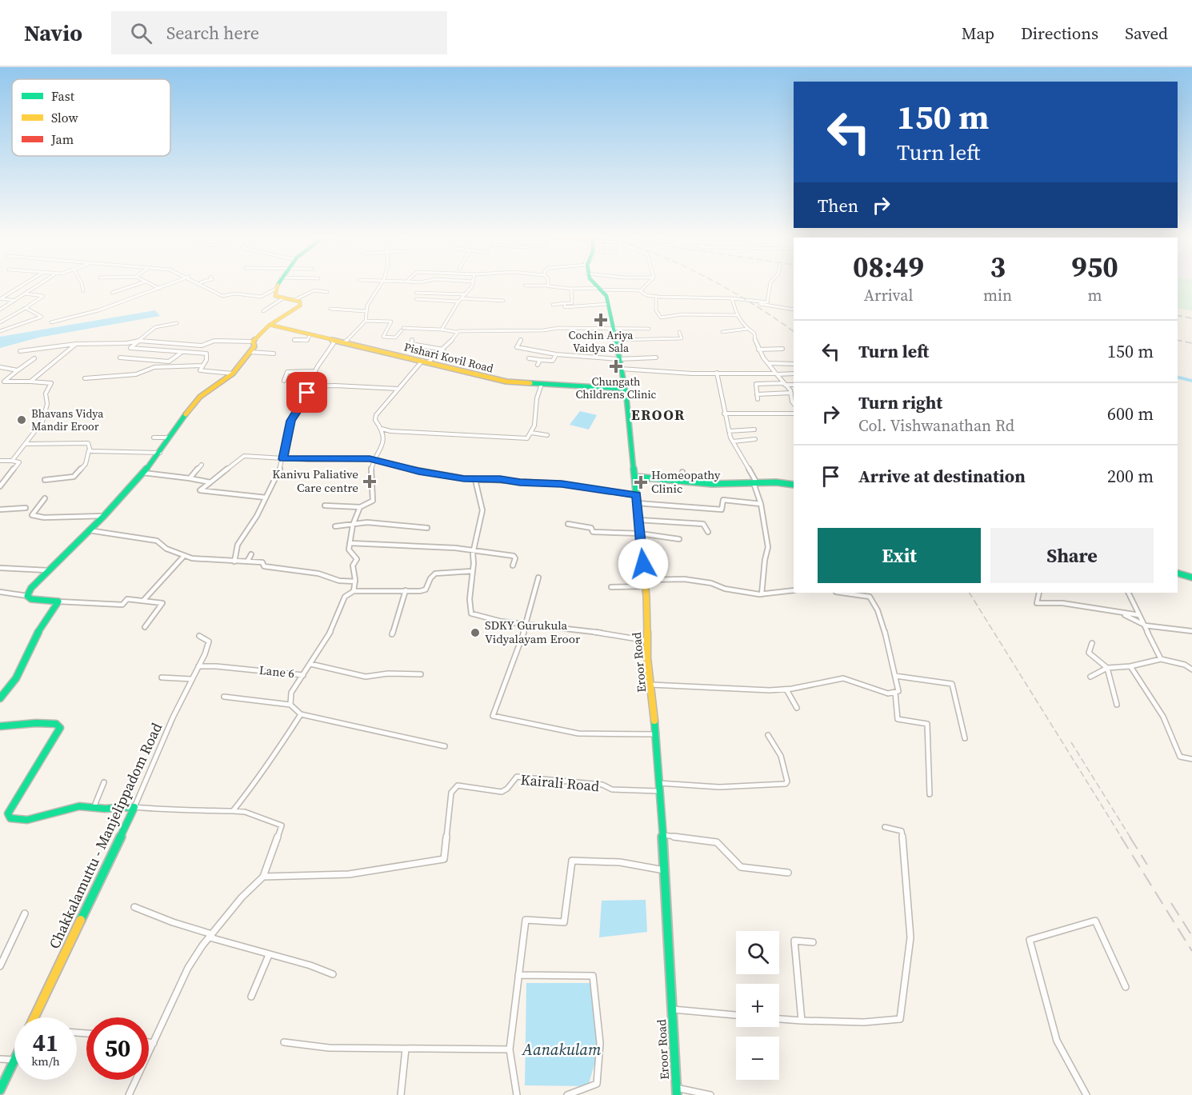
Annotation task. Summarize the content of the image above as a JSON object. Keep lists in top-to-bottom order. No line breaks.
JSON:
{"streets":{"street":["Pishari Kovil Road","Eroor Road","Lane 6","Kairali Road","Chakkalamuttu - Manjelippadom Road"]},"crossings":[["Pishari Kovil Road","Eroor Road"],["Eroor Road","Kairali Road"],["Lane 6","Chakkalamuttu - Manjelippadom Road"]],"districts":["EROOR"],"water":["Aanakulam"],"places":{"health":["Cochin Ariya Vaidya Sala","Chungath Childrens Clinic","Kanivu Paliative Care centre","Homeopathy Clinic"],"other":["Bhavans Vidya Mandir Eroor","SDKY Gurukula Vidyalayam Eroor"]},"legend":["Fast","Slow","Jam"],"page":{"header":"Navio","search":"Search here","nav":["Map","Directions","Saved"],"turn":["150 m","Turn left"],"then":"Then","eta":["08:49","Arrival","3","min","950","m"],"list":[{"name":"Turn left","value":"150 m"},{"name":"Turn right","note":"Col. Vishwanathan Rd","value":"600 m"},{"name":"Arrive at destination","value":"200 m"}],"buttons":["Exit","Share"],"map_buttons":["+","−"],"speed":"41 km/h","limit":"50"}}
